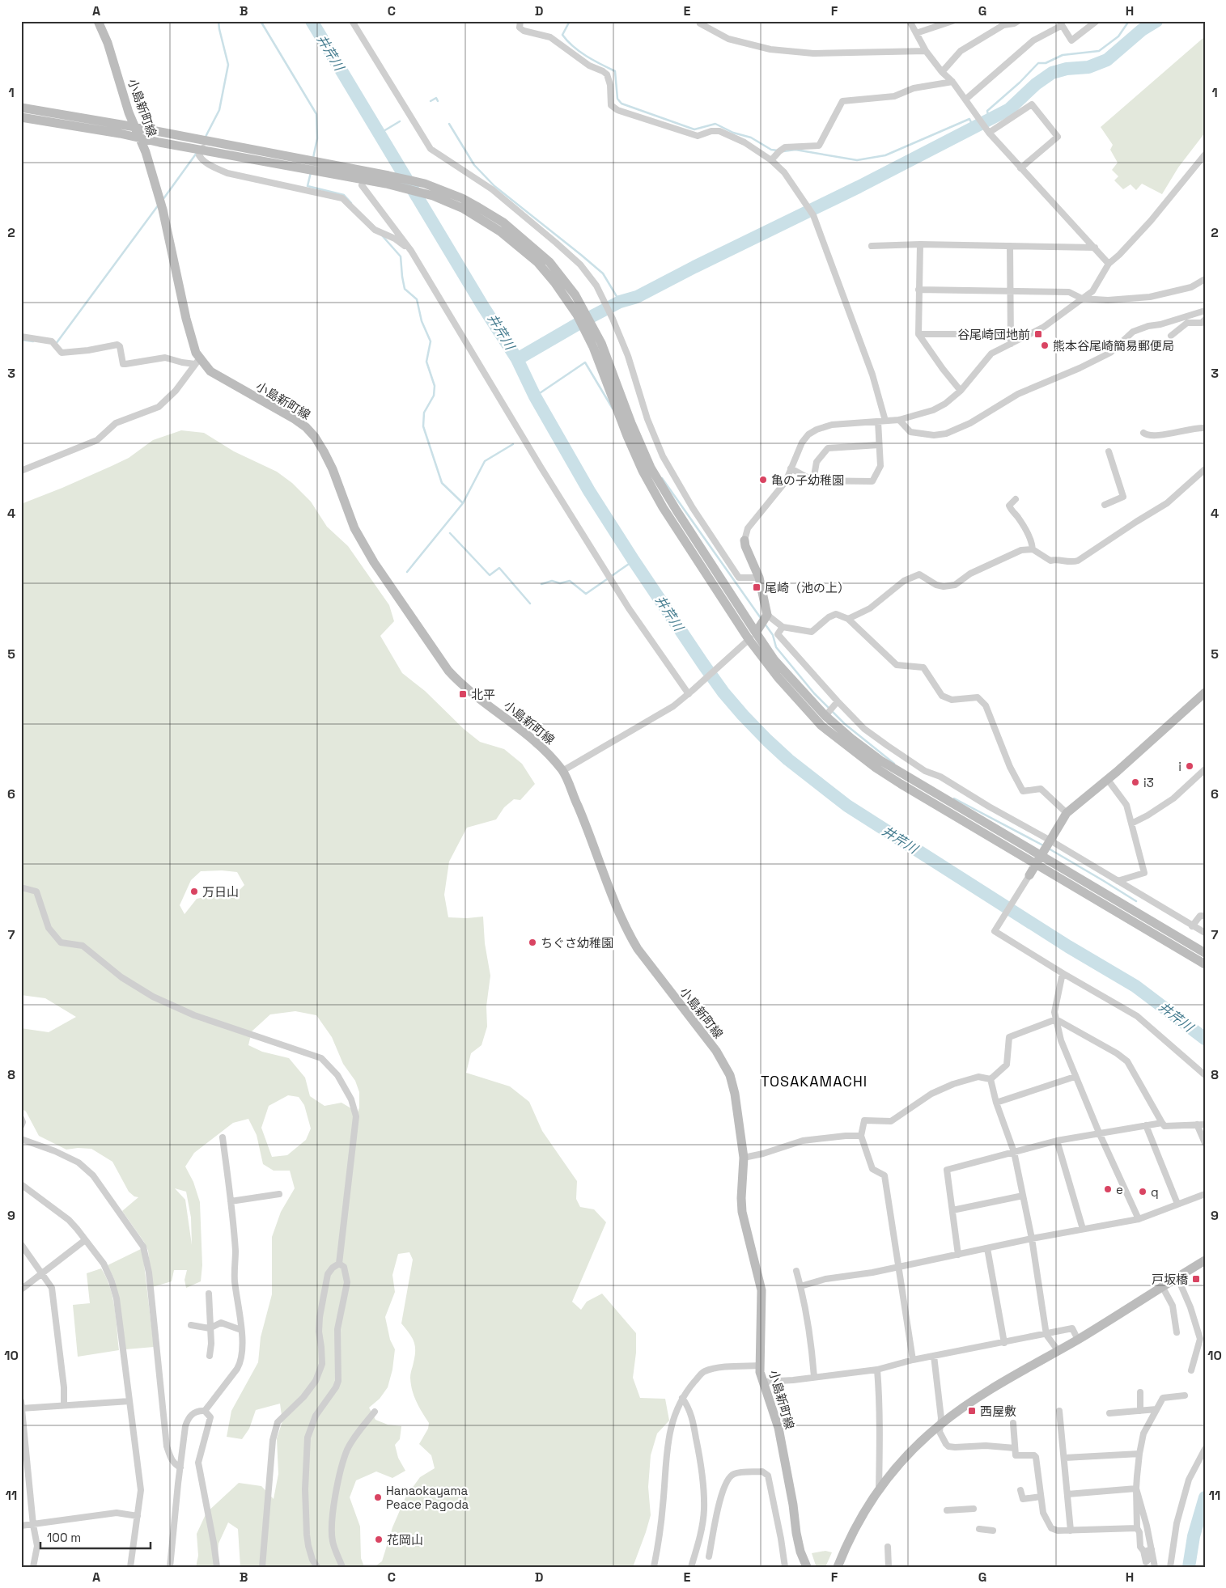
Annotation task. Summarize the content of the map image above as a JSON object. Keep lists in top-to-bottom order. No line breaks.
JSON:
{"streets":{"street":["小島新町線"]},"districts":["TOSAKAMACHI"],"water":["井芹川"],"places":{"transit":["谷尾崎団地前","尾崎（池の上）","北平","戸坂橋","西屋敷"],"other":["熊本谷尾崎簡易郵便局","亀の子幼稚園","i","i3","万日山","ちぐさ幼稚園","e","q","Hanaokayama Peace Pagoda","花岡山"]},"scale_bar":"100 m","grid":{"columns":["A","B","C","D","E","F","G","H"],"rows":["1","2","3","4","5","6","7","8","9","10","11"]}}
